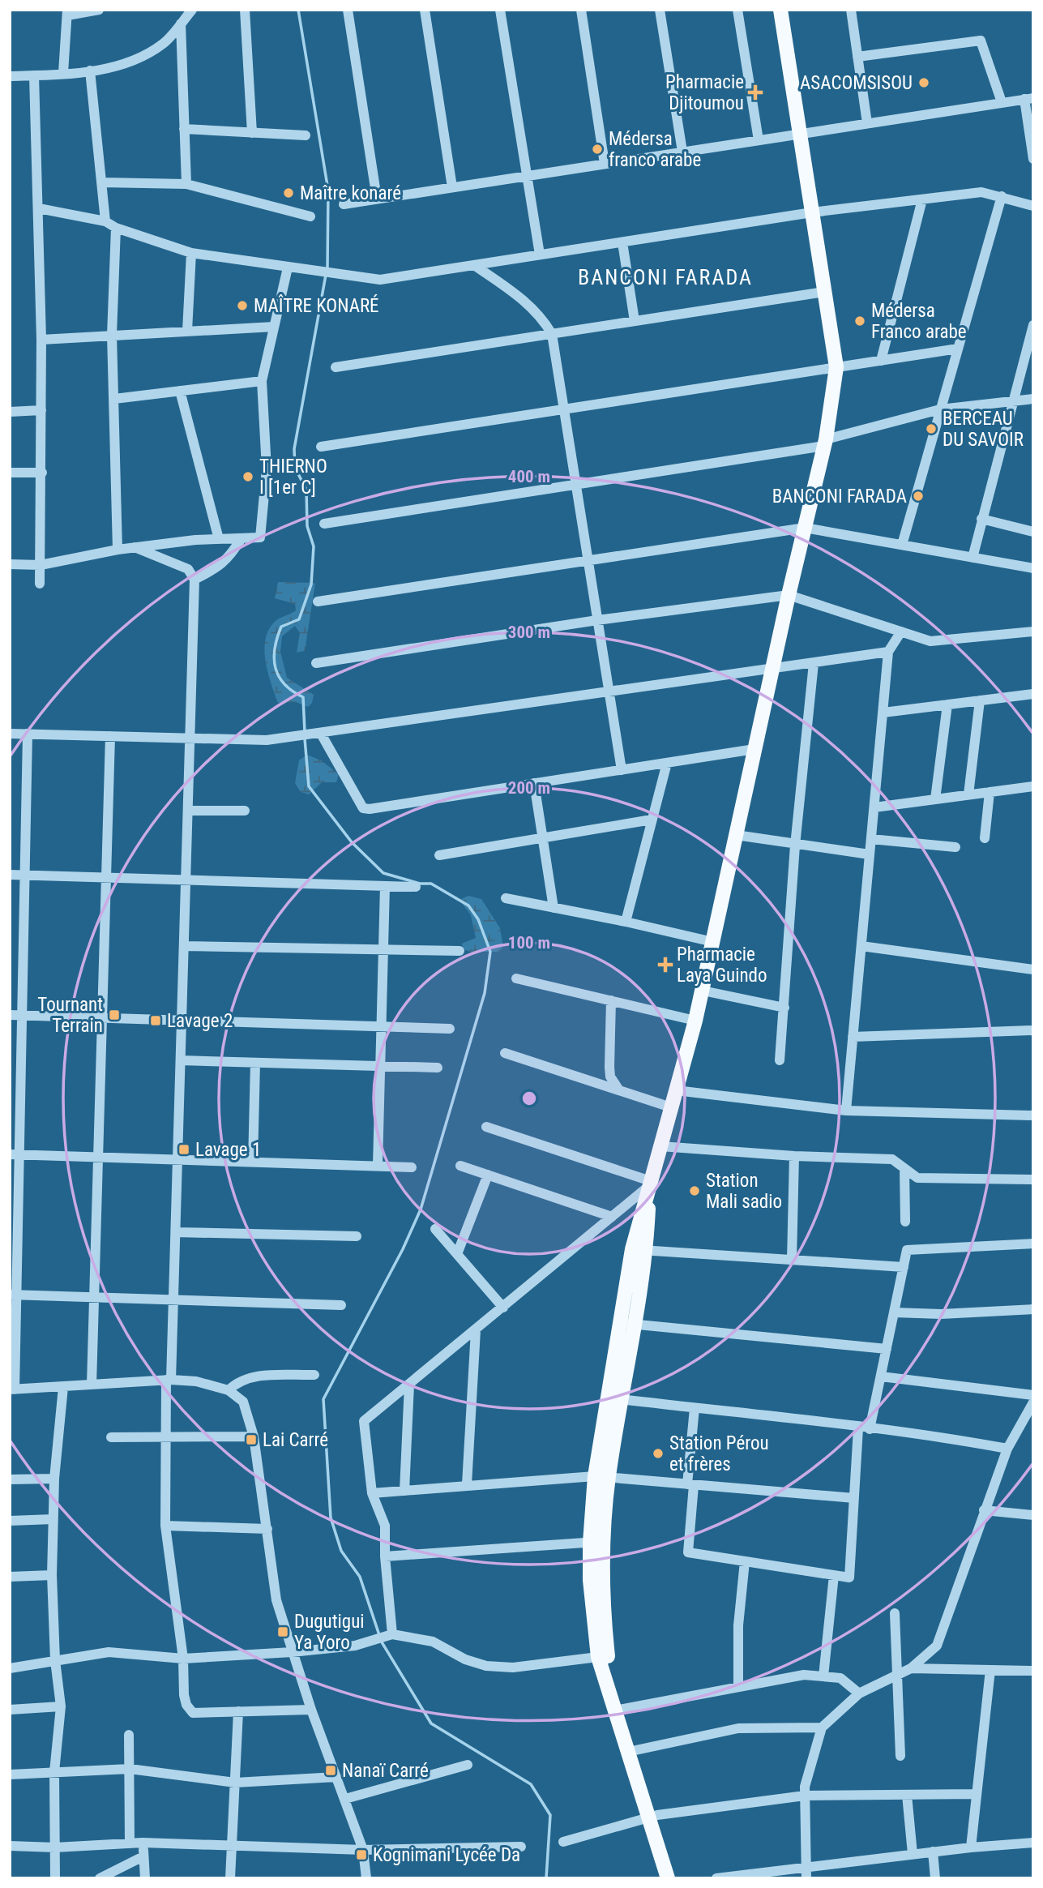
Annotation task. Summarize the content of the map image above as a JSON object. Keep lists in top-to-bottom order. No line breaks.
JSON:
{"districts":["BANCONI FARADA"],"places":{"other":["ASACOMSISOU","Médersa franco arabe","Maître konaré","MAÎTRE KONARÉ","Médersa Franco arabe","BERCEAU DU SAVOIR","THIERNO I [1er C]","BANCONI FARADA","Station Mali sadio","Station Pérou et frères"],"health":["Pharmacie Djitoumou","Pharmacie Laya Guindo"],"transit":["Tournant Terrain","Lavage 2","Lavage 1","Lai Carré","Dugutigui Ya Yoro","Nanaï Carré","Kognimani Lycée Da"]},"rings":["400 m","300 m","200 m","100 m"]}
